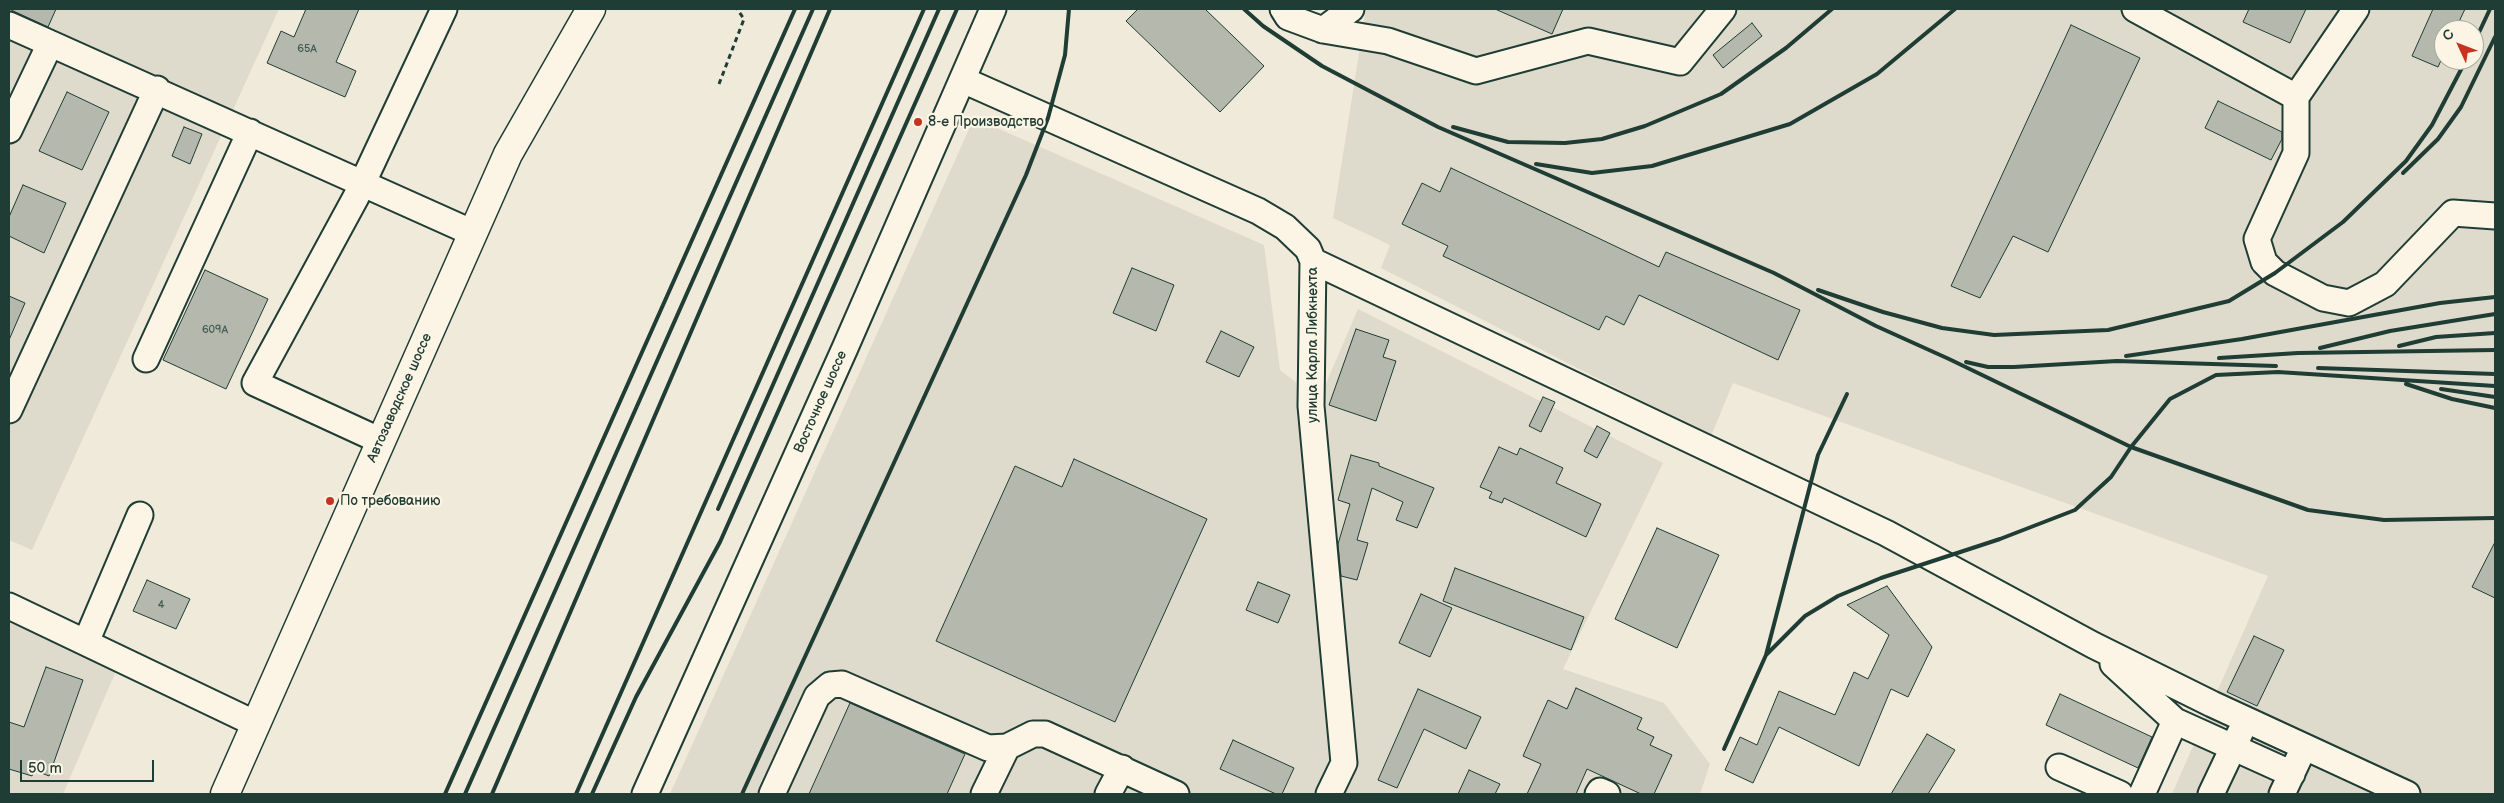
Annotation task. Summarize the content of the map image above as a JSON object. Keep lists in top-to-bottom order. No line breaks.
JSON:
{"streets":{"main road":["Автозаводское шоссе"],"street":["улица Карла Либкнехта","Восточное шоссе"]},"crossings":[["улица Карла Либкнехта","Восточное шоссе"]],"places":["8-е Производство","По требованию"],"house_numbers":["65А","609А","4"],"scale_bar":"50 m","north":"top left"}
